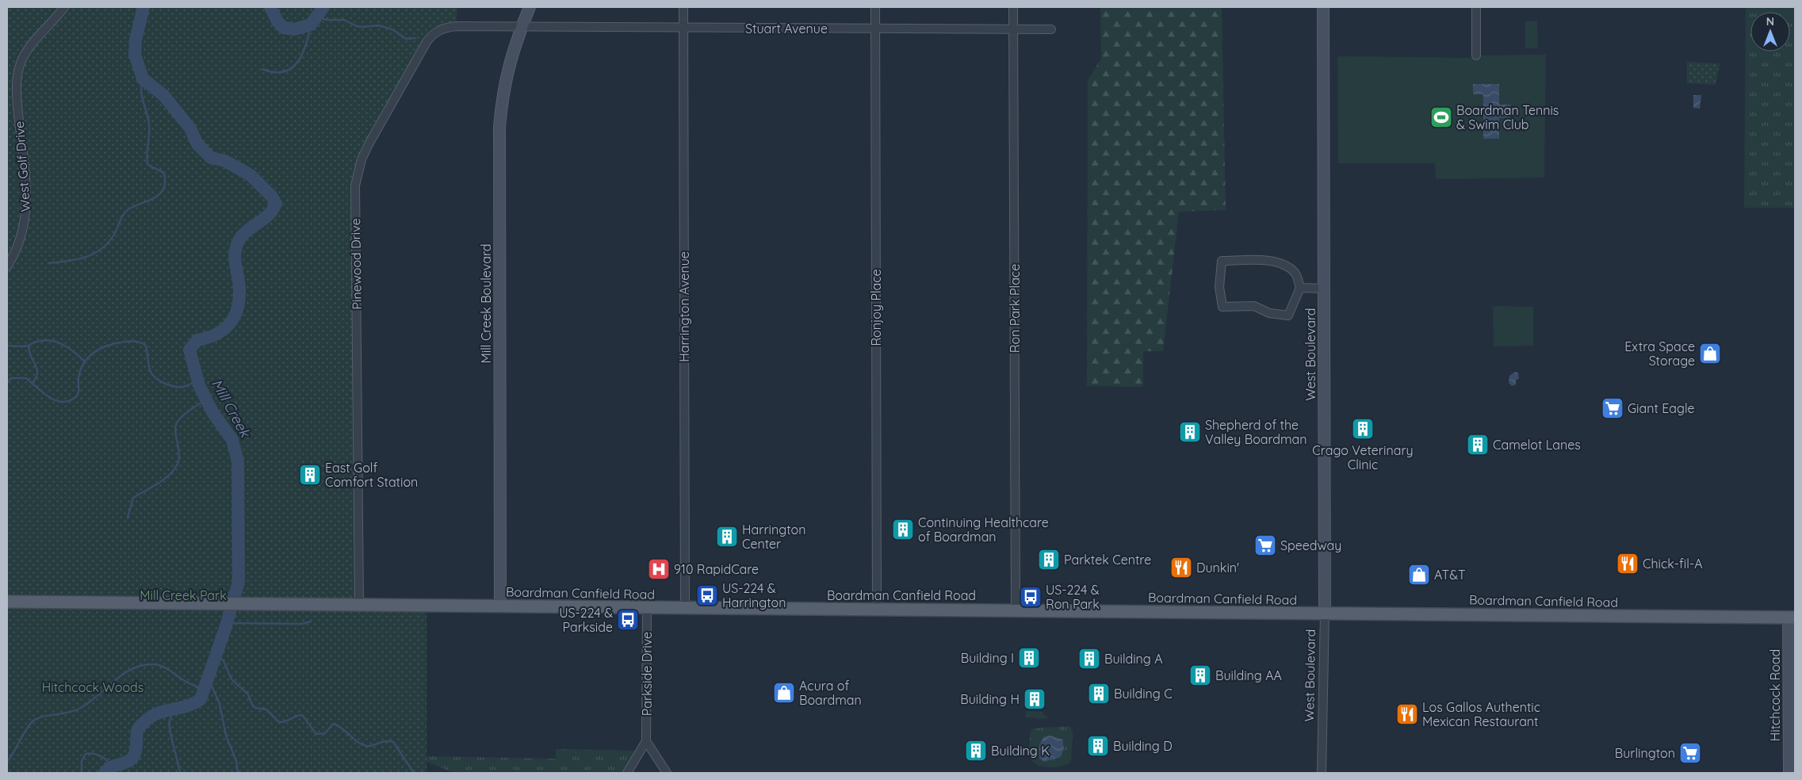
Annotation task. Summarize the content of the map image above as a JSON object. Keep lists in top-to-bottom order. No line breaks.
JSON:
{"streets":{"main road":["Boardman Canfield Road"],"street":["Stuart Avenue","West Golf Drive","Pinewood Drive","Mill Creek Boulevard","Harrington Avenue","Ronjoy Place","Ron Park Place","West Boulevard","Parkside Drive","Hitchcock Road"]},"crossings":[["Stuart Avenue","Pinewood Drive"],["Stuart Avenue","Mill Creek Boulevard"],["Stuart Avenue","Harrington Avenue"],["Stuart Avenue","Ronjoy Place"],["Stuart Avenue","Ron Park Place"],["Pinewood Drive","Mill Creek Boulevard"],["Pinewood Drive","Boardman Canfield Road"],["Mill Creek Boulevard","Boardman Canfield Road"],["Harrington Avenue","Boardman Canfield Road"],["Ronjoy Place","Boardman Canfield Road"],["Ron Park Place","Boardman Canfield Road"],["West Boulevard","Boardman Canfield Road"],["Boardman Canfield Road","Parkside Drive"],["Boardman Canfield Road","Hitchcock Road"]],"water":["Mill Creek"],"parks":["Mill Creek Park","Hitchcock Woods"],"places":{"sports":["Boardman Tennis & Swim Club"],"shop":["Extra Space Storage","AT&T","Acura of Boardman"],"supermarket":["Giant Eagle","Speedway","Burlington"],"building":["Crago Veterinary Clinic","Shepherd of the Valley Boardman","Camelot Lanes","East Golf Comfort Station","Continuing Healthcare of Boardman","Harrington Center","Parktek Centre","Building I","Building A","Building AA","Building C","Building H","Building D","Building K"],"restaurant":["Chick-fil-A","Dunkin'","Los Gallos Authentic Mexican Restaurant"],"hospital":["910 RapidCare"],"bus stop":["US-224 & Harrington","US-224 & Ron Park","US-224 & Parkside"]},"north":"top"}
